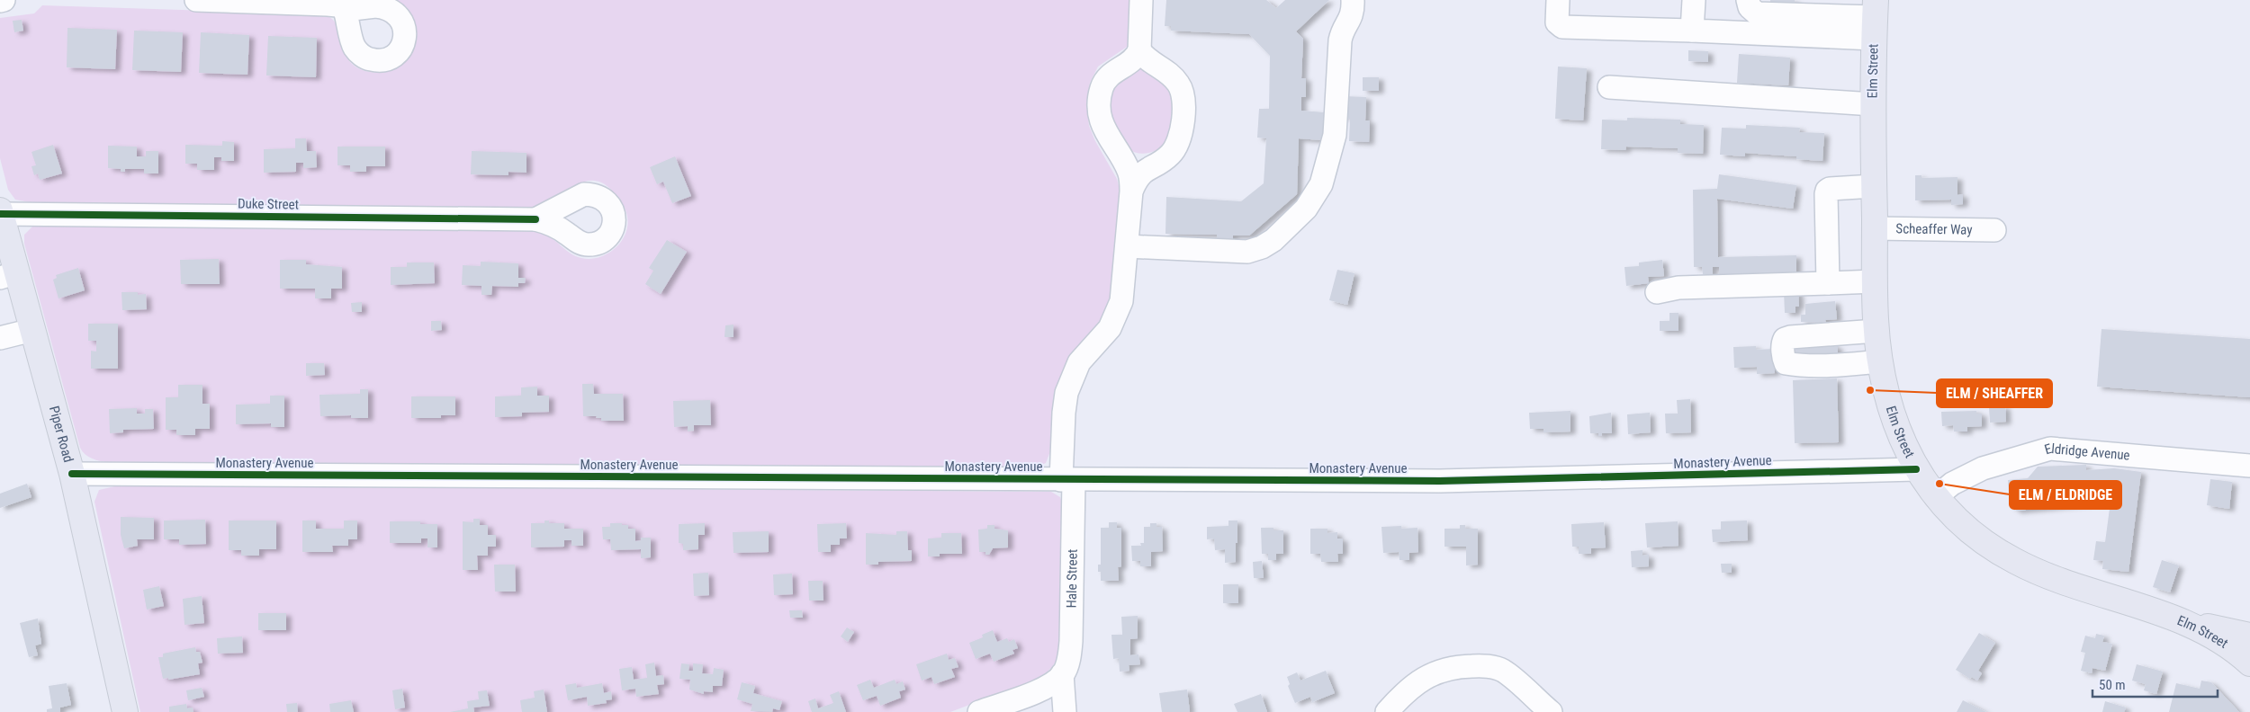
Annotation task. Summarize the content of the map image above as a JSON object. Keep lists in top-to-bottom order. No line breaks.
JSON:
{"streets":{"main road":["Elm Street","Piper Road"],"street":["Duke Street","Scheaffer Way","Eldridge Avenue","Monastery Avenue","Hale Street"]},"crossings":[["Elm Street","Scheaffer Way"],["Elm Street","Eldridge Avenue"],["Elm Street","Monastery Avenue"],["Duke Street","Piper Road"],["Piper Road","Monastery Avenue"],["Monastery Avenue","Hale Street"]],"places":["ELM / SHEAFFER","ELM / ELDRIDGE"],"scale_bar":"50 m"}
